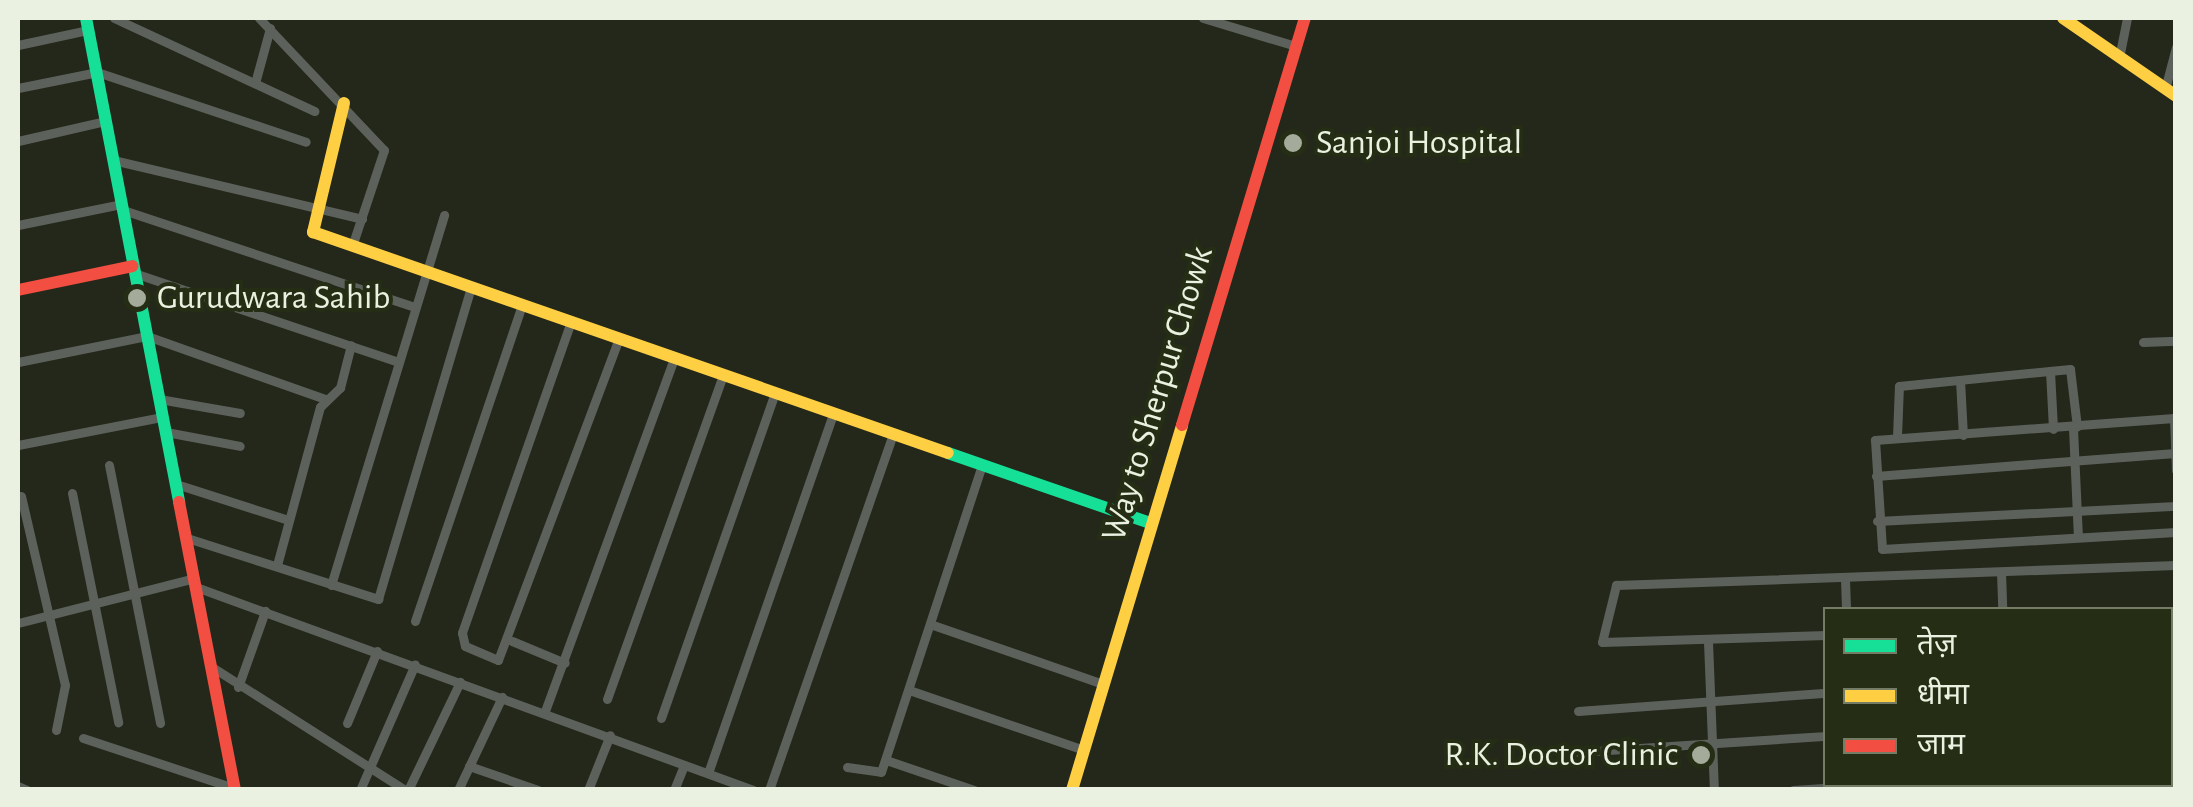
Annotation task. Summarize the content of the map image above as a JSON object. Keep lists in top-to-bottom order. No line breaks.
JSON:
{"streets":{"street":["Way to Sherpur Chowk"]},"places":["Sanjoi Hospital","Gurudwara Sahib","R.K. Doctor Clinic"],"legend":["तेज़","धीमा","जाम"]}
